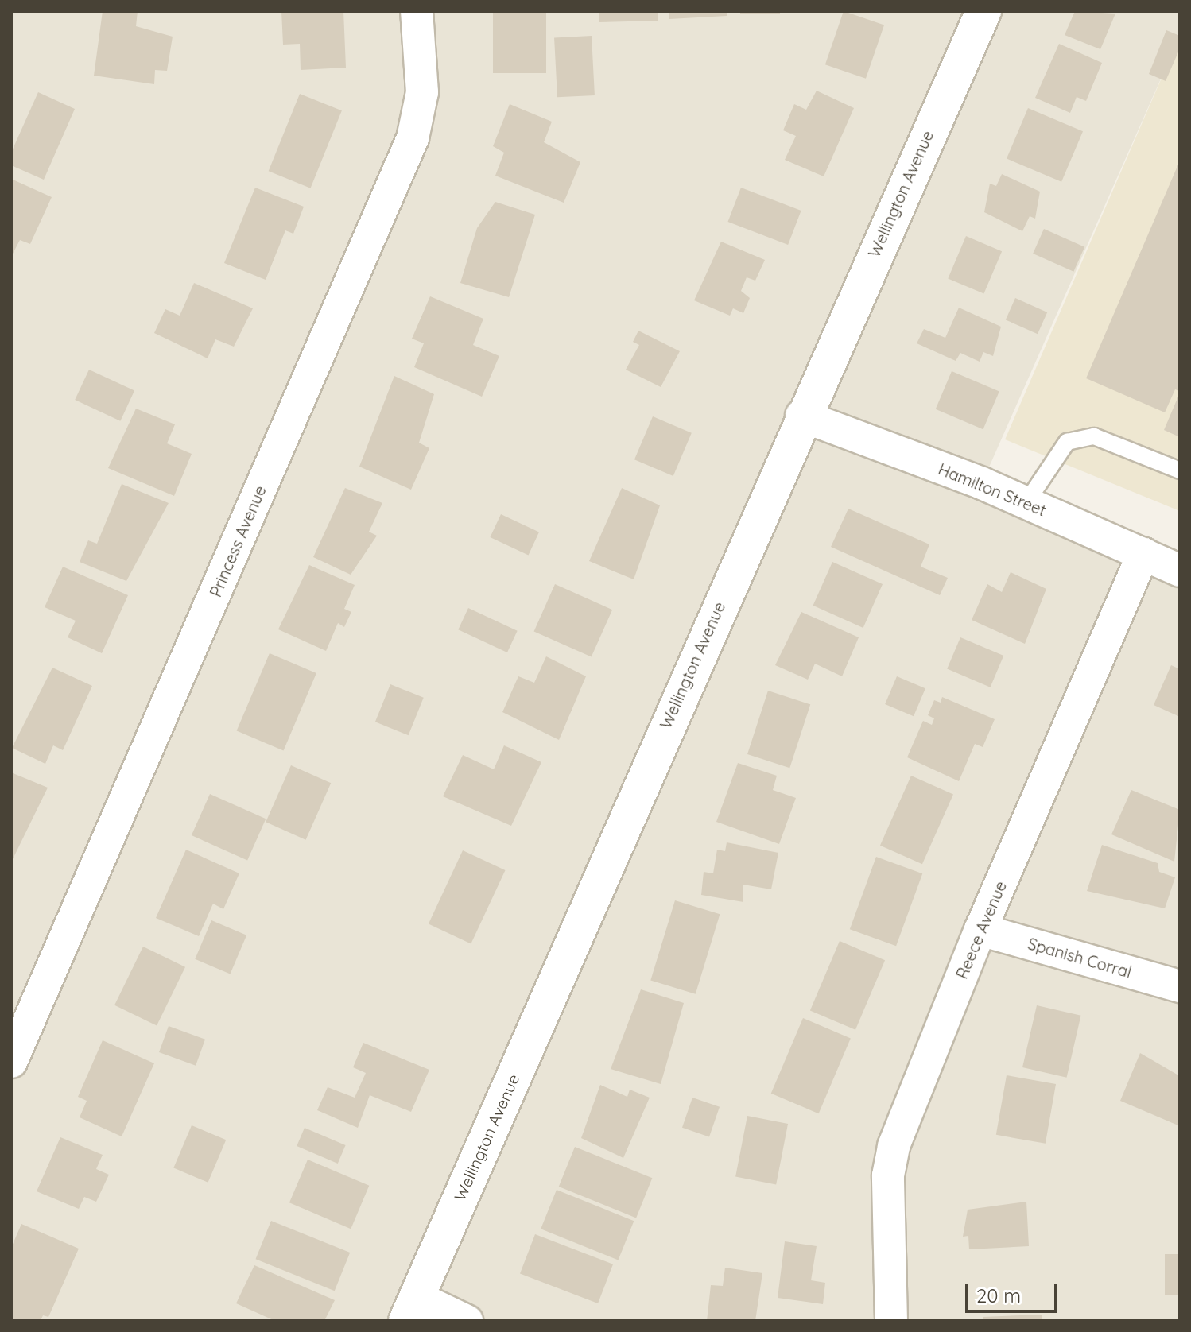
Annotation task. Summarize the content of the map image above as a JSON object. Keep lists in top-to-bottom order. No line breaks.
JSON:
{"streets":{"street":["Wellington Avenue","Hamilton Street","Princess Avenue","Reece Avenue","Spanish Corral"]},"crossings":[["Wellington Avenue","Hamilton Street"],["Hamilton Street","Reece Avenue"],["Reece Avenue","Spanish Corral"]],"scale_bar":"20 m"}
